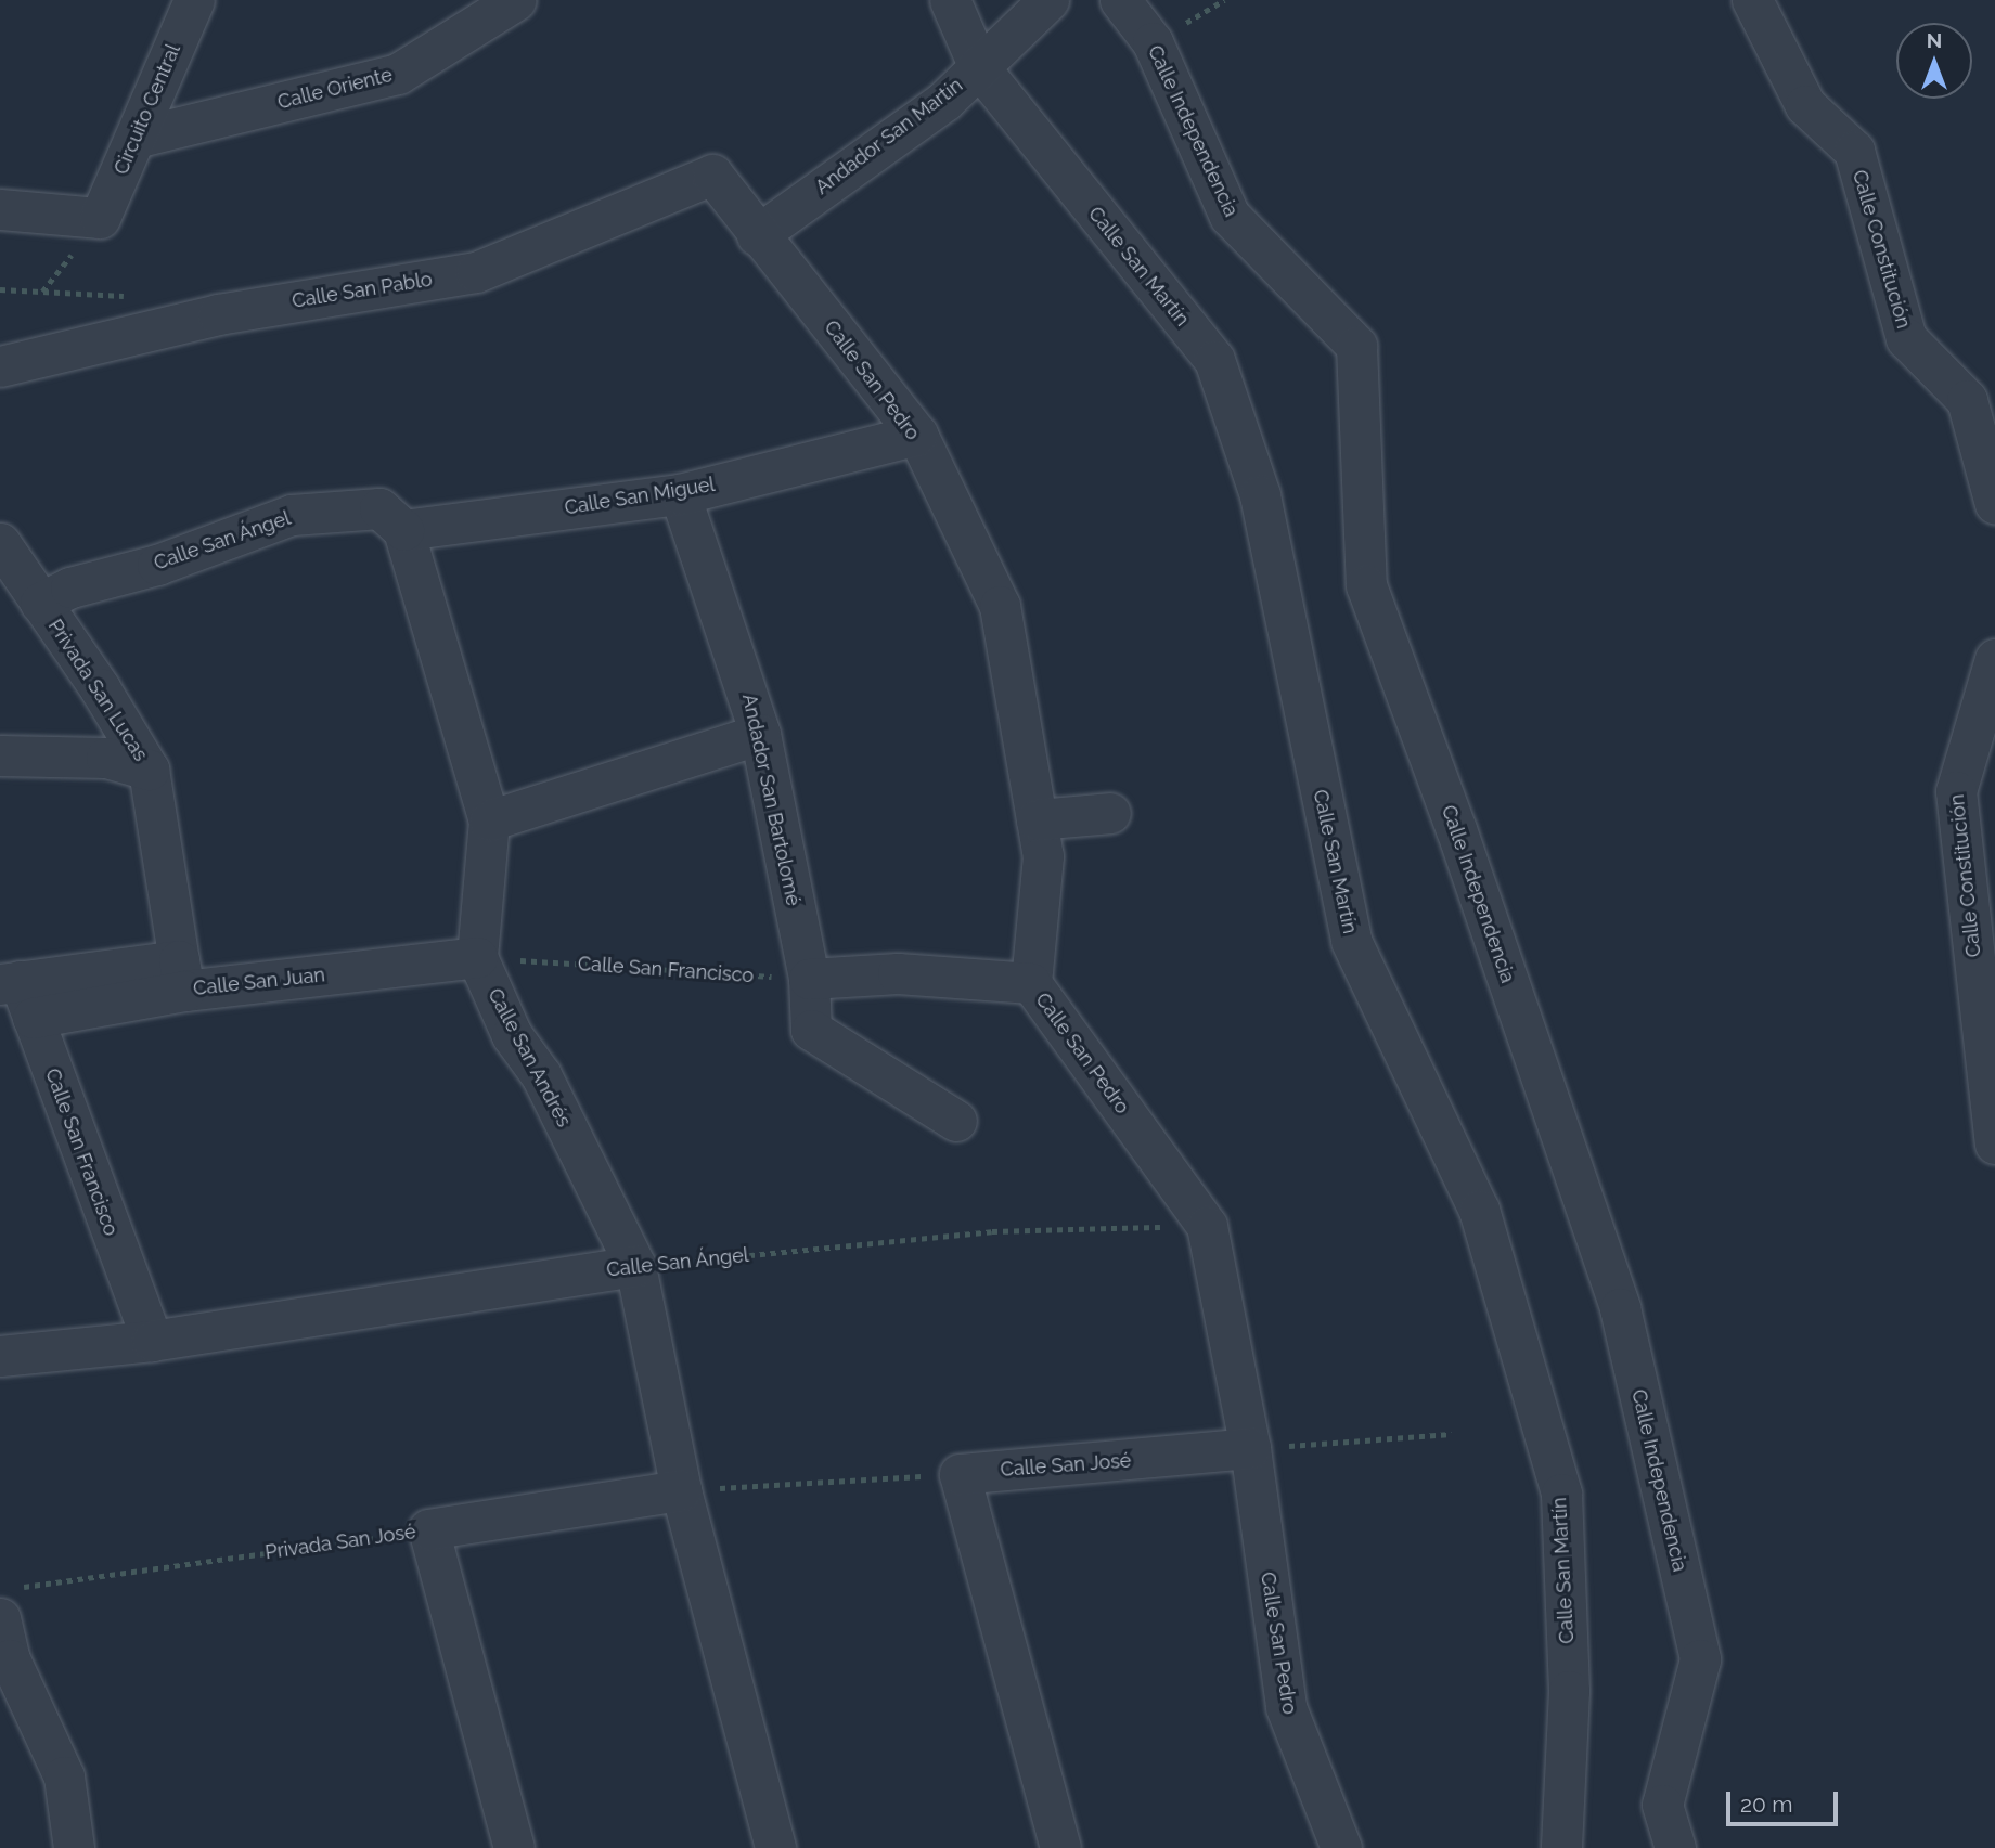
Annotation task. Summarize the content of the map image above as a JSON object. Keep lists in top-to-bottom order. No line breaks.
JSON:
{"streets":{"street":["Calle Oriente","Circuito Central","Calle Independencia","Andador San Martín","Calle Constitución","Calle San Martín","Calle San Pablo","Calle San Pedro","Calle San Miguel","Calle San Ángel","Privada San Lucas","Andador San Bartolomé","Calle San Francisco","Calle San Juan","Calle San Andrés","Calle San José","Privada San José"]},"crossings":[["Calle Oriente","Circuito Central"],["Andador San Martín","Calle San Martín"],["Andador San Martín","Calle San Pedro"],["Calle San Pablo","Calle San Pedro"],["Calle San Pedro","Calle San Miguel"],["Calle San Pedro","Calle San Ángel"],["Calle San Pedro","Calle San José"],["Calle San Miguel","Calle San Ángel"],["Calle San Miguel","Andador San Bartolomé"],["Calle San Miguel","Calle San Andrés"],["Calle San Ángel","Privada San Lucas"],["Calle San Ángel","Calle San Francisco"],["Calle San Ángel","Calle San Andrés"],["Privada San Lucas","Calle San Juan"],["Andador San Bartolomé","Calle San Francisco"],["Calle San Francisco","Calle San Juan"],["Calle San Francisco","Calle San Andrés"],["Calle San Juan","Calle San Andrés"],["Calle San Andrés","Privada San José"]],"scale_bar":"20 m","north":"top"}
